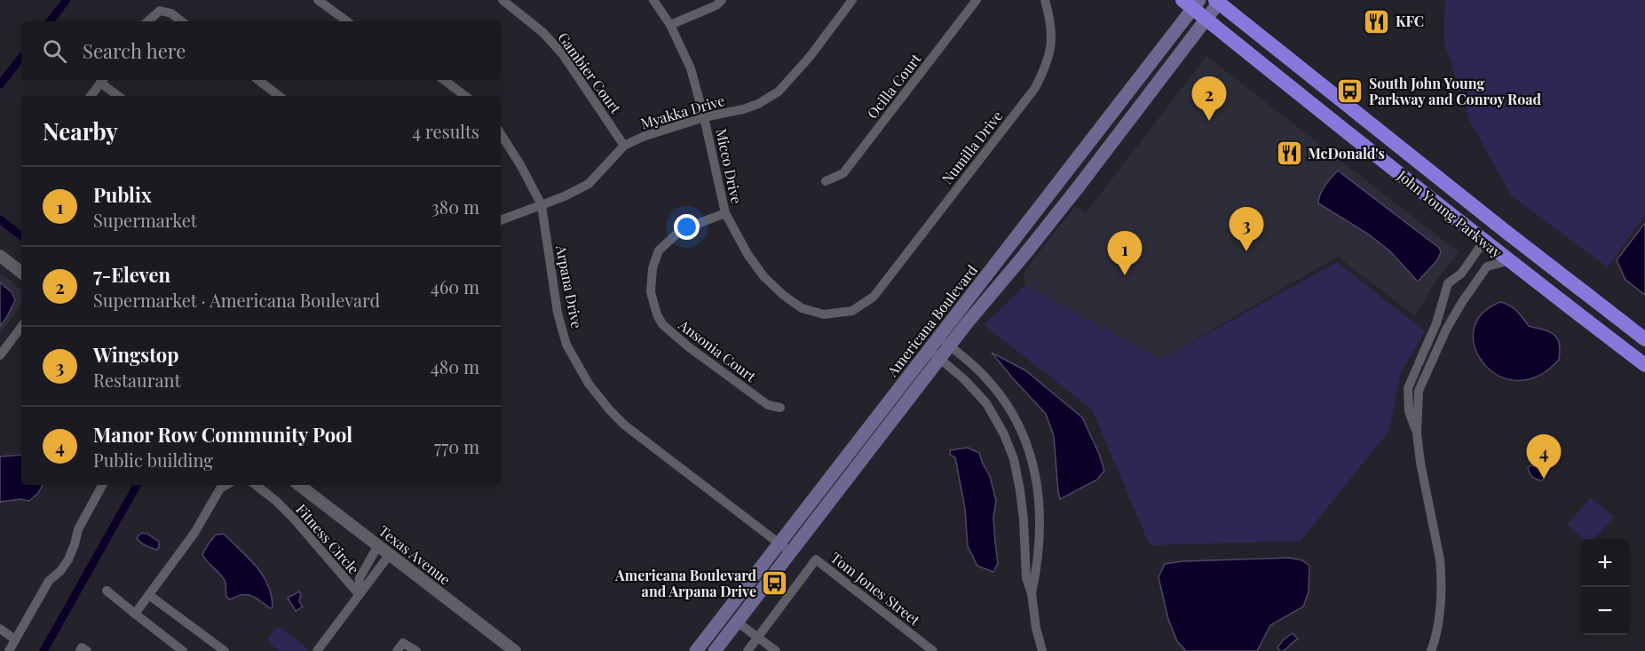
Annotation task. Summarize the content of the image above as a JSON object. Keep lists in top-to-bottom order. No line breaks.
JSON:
{"streets":{"highway":["John Young Parkway"],"main road":["Americana Boulevard"],"street":["Gambier Court","Ocilla Court","Myakka Drive","Numilla Drive","Micco Drive","Arpana Drive","Ansonia Court","Fitness Circle","Texas Avenue","Tom Jones Street"]},"crossings":[["Gambier Court","Myakka Drive"],["Myakka Drive","Micco Drive"],["Myakka Drive","Arpana Drive"],["Numilla Drive","Micco Drive"],["Micco Drive","Ansonia Court"],["John Young Parkway","Americana Boulevard"],["Arpana Drive","Americana Boulevard"]],"places":{"restaurant":["KFC","McDonald's"],"bus stop":["South John Young Parkway and Conroy Road","Americana Boulevard and Arpana Drive"]},"page":{"search":"Search here","pins":["2","3","1","4"],"heading":["Nearby","4 results"],"list":[{"mark":"1","name":"Publix","note":"Supermarket","value":"380 m"},{"mark":"2","name":"7-Eleven","note":"Supermarket · Americana Boulevard","value":"460 m"},{"mark":"3","name":"Wingstop","note":"Restaurant","value":"480 m"},{"mark":"4","name":"Manor Row Community Pool","note":"Public building","value":"770 m"}],"map_buttons":["+","−"]}}
